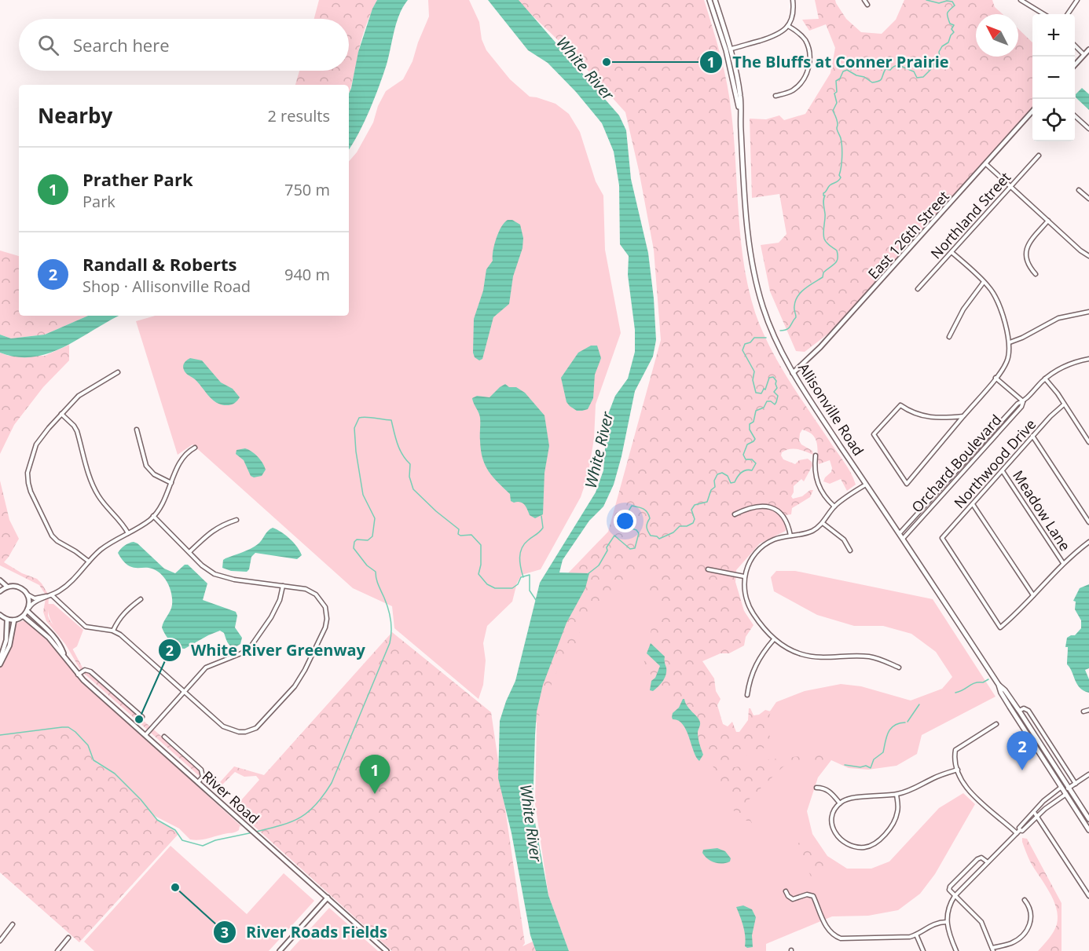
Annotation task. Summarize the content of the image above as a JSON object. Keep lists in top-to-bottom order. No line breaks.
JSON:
{"streets":{"main road":["Allisonville Road"],"street":["Northland Street","East 126th Street","Orchard Boulevard","Northwood Drive","Meadow Lane","River Road"]},"crossings":[["East 126th Street","Allisonville Road"],["Allisonville Road","Orchard Boulevard"],["Northwood Drive","Meadow Lane"]],"water":["White River"],"places":["The Bluffs at Conner Prairie","White River Greenway","River Roads Fields"],"north":"top left","page":{"map_buttons":["+","−"],"search":"Search here","heading":["Nearby","2 results"],"list":[{"mark":"1","name":"Prather Park","note":"Park","value":"750 m"},{"mark":"2","name":"Randall & Roberts","note":"Shop · Allisonville Road","value":"940 m"}],"pins":["2","1"]}}
